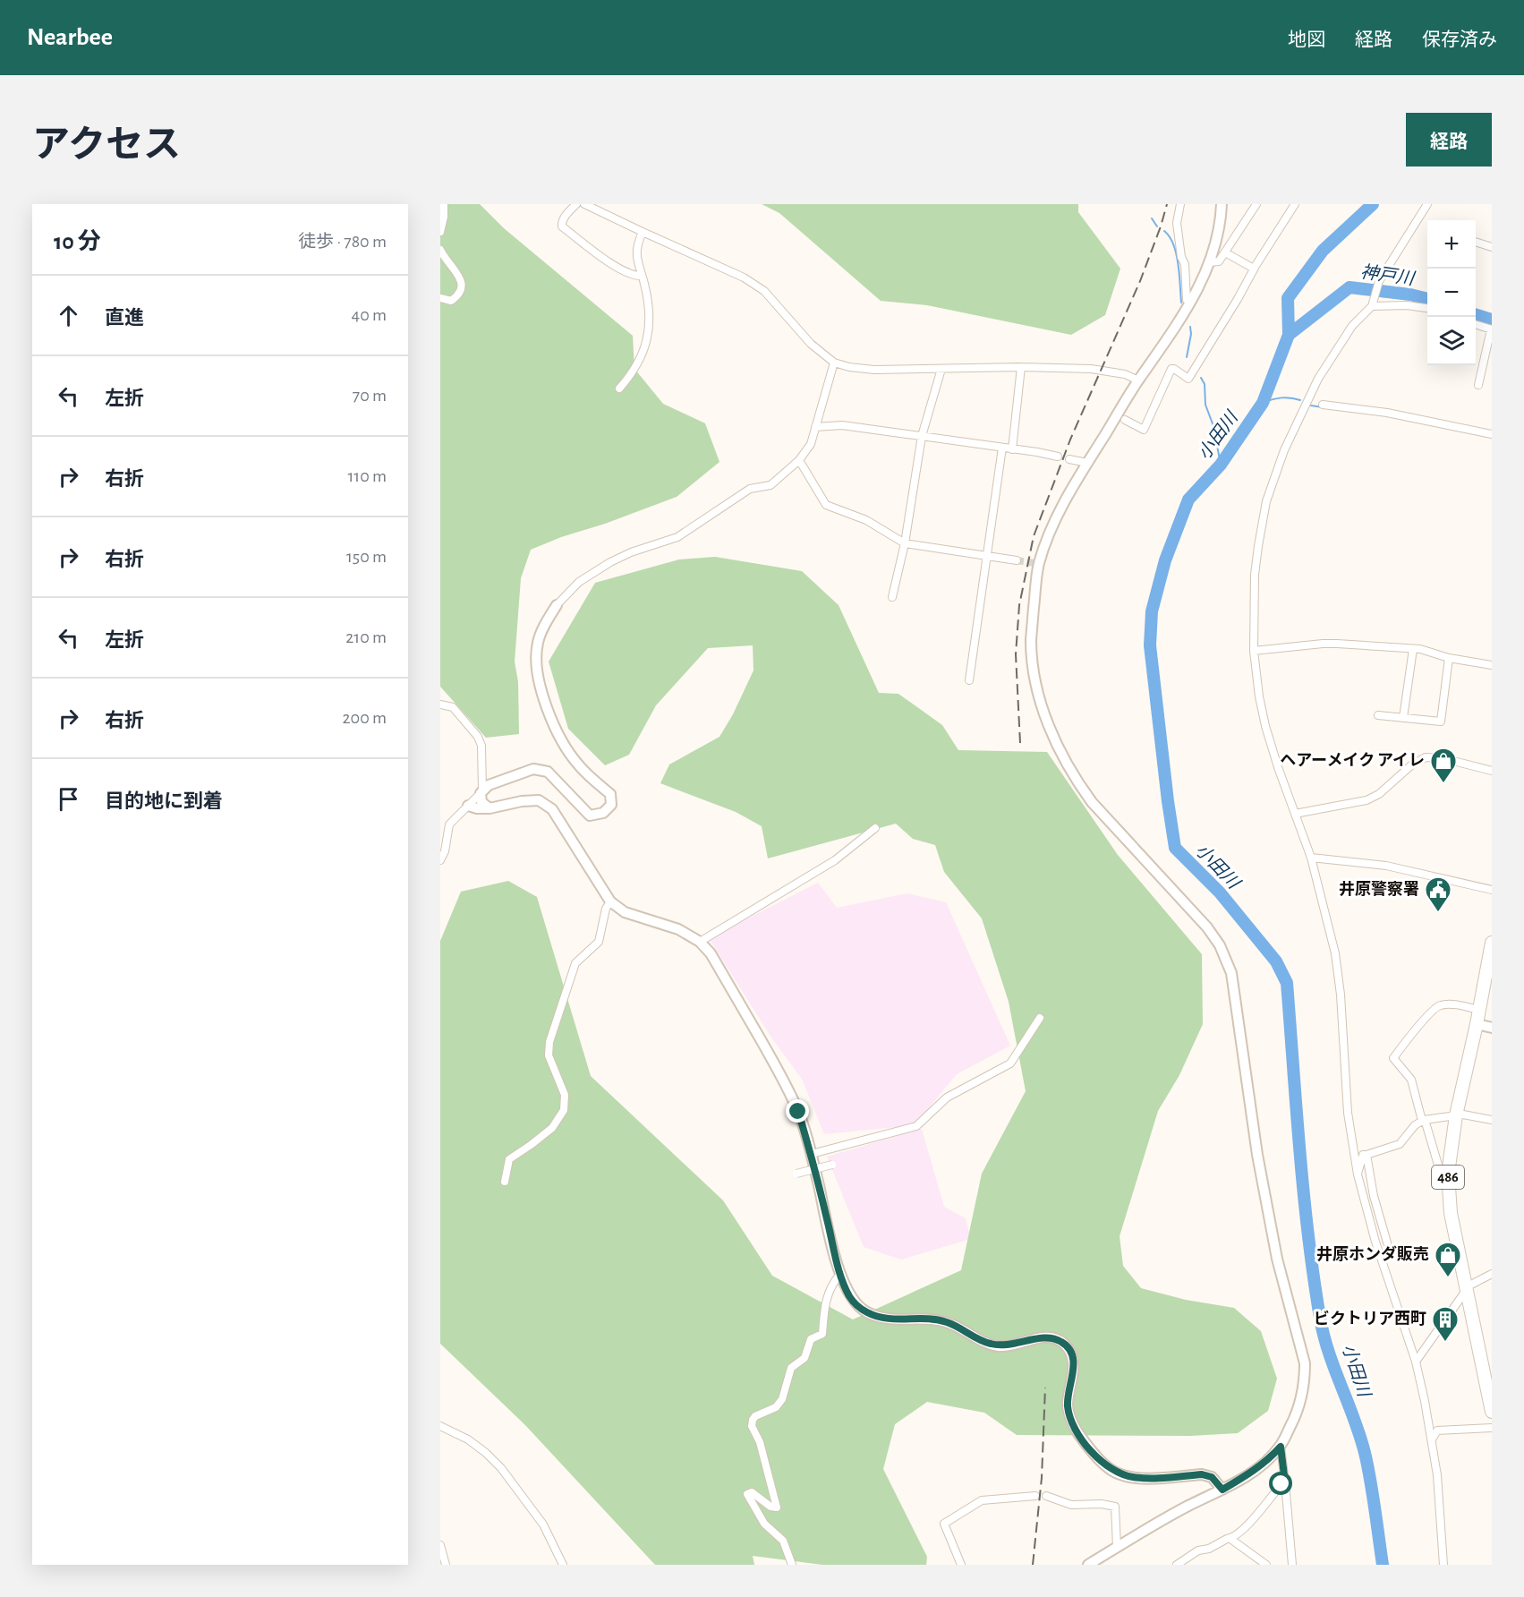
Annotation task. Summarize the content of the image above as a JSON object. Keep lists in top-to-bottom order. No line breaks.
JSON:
{"streets":{"highway":["486"]},"water":["神戸川","小田川"],"places":{"shop":["ヘアーメイク アイレ","井原ホンダ販売"],"public building":["井原警察署"],"building":["ビクトリア西町"]},"page":{"header":"Nearbee","nav":["地図","経路","保存済み"],"title":"アクセス","buttons":"経路","heading":["10 分","徒歩 · 780 m"],"map_buttons":["+","−"],"list":[["直進","40 m"],["左折","70 m"],["右折","110 m"],["右折","150 m"],["左折","210 m"],["右折","200 m"],"目的地に到着"]}}
